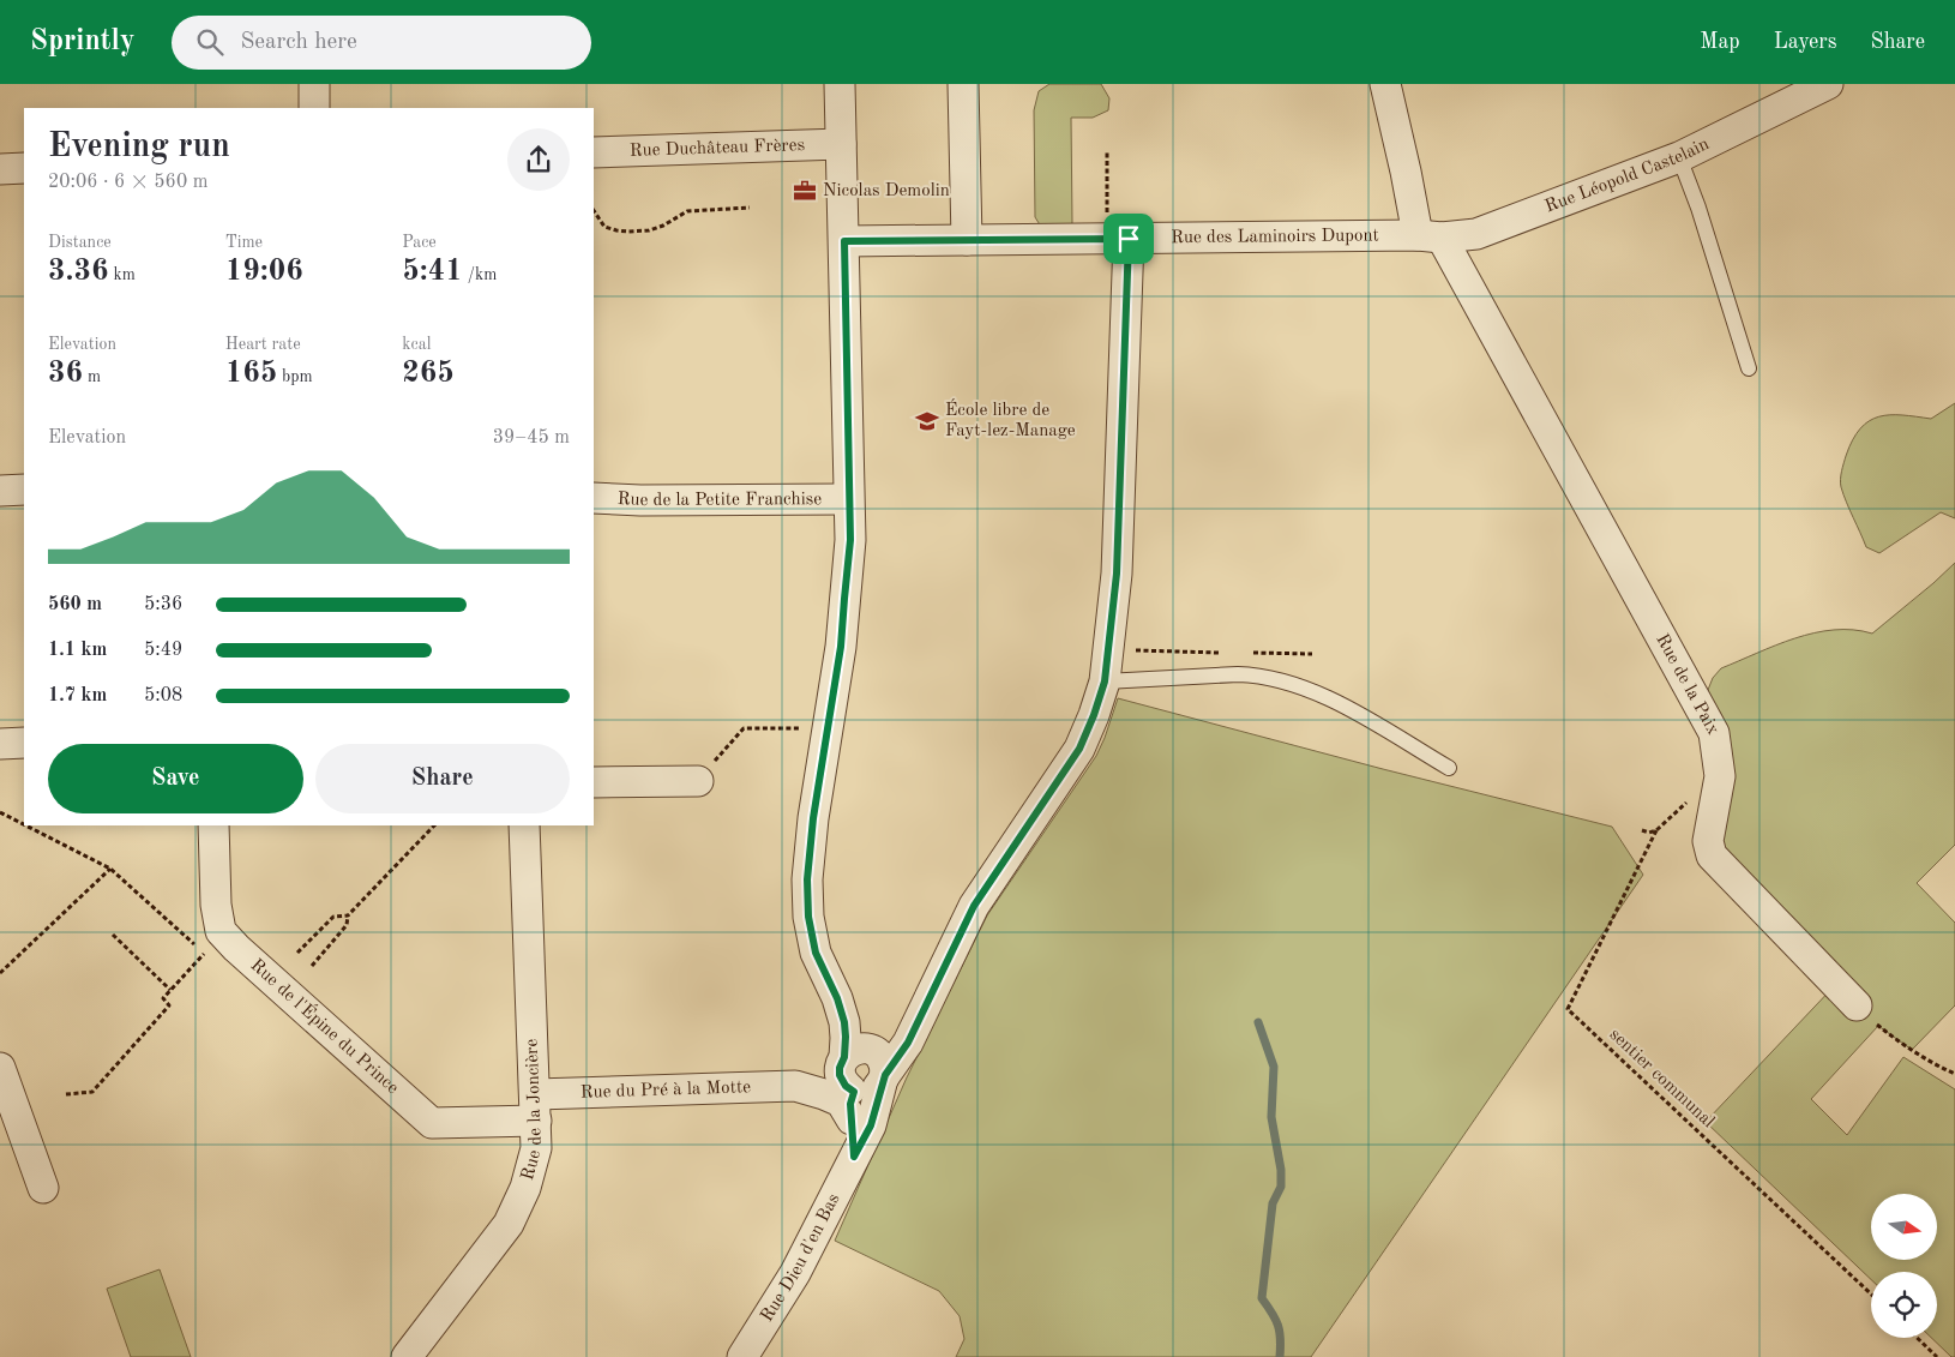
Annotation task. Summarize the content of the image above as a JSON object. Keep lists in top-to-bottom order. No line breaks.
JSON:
{"streets":{"street":["Rue Duchâteau Frères","Rue Léopold Castelain","Rue des Laminoirs Dupont","Rue de la Petite Franchise","Rue de la Paix","Rue de l'Épine du Prince","Rue du Pré à la Motte","Rue de la Joncière","Rue Dieu d'en Bas"],"path":["sentier communal"]},"crossings":[["Rue Léopold Castelain","Rue des Laminoirs Dupont"],["Rue Léopold Castelain","Rue de la Paix"],["Rue des Laminoirs Dupont","Rue de la Paix"],["Rue de l'Épine du Prince","Rue du Pré à la Motte"],["Rue de l'Épine du Prince","Rue de la Joncière"],["Rue du Pré à la Motte","Rue de la Joncière"],["Rue du Pré à la Motte","Rue Dieu d'en Bas"]],"places":{"office":["Nicolas Demolin"],"school or university":["École libre de Fayt-lez-Manage"]},"north":"right","page":{"header":"Sprintly","search":"Search here","nav":["Map","Layers","Share"],"heading":["Evening run","20:06 · 6 × 560 m"],"stats":[["Distance","3.36 km"],["Time","19:06"],["Pace","5:41 /km"],["Elevation","36 m"],["Heart rate","165 bpm"],["kcal","265"]],"chart":["Elevation","39–45 m"],"list":[{"name":"560 m","note":"5:36"},{"name":"1.1 km","note":"5:49"},{"name":"1.7 km","note":"5:08"}],"buttons":["Save","Share"]}}
